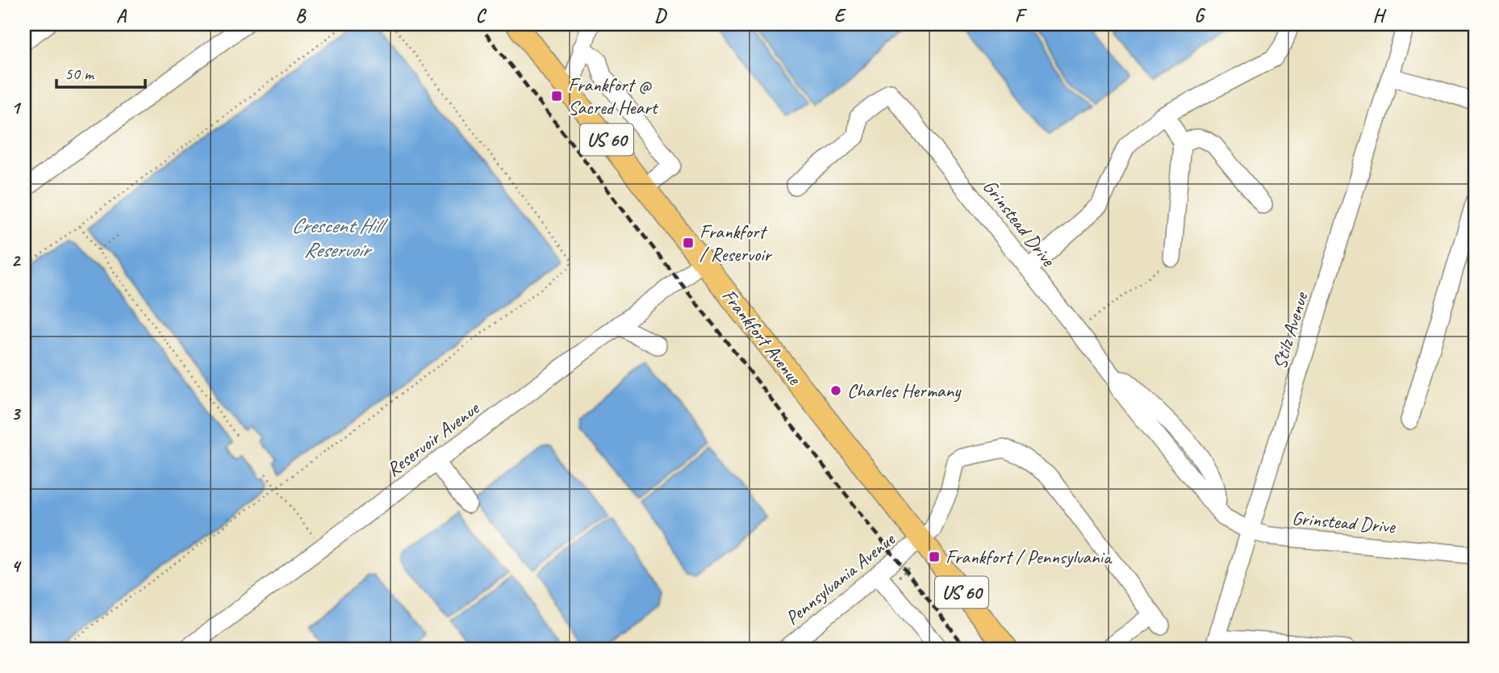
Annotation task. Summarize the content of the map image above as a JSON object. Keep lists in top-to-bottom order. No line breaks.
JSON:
{"streets":{"main road":["US 60","Frankfort Avenue"],"street":["Grinstead Drive","Stilz Avenue","Reservoir Avenue","Pennsylvania Avenue"]},"crossings":[["Grinstead Drive","Stilz Avenue"],["Frankfort Avenue","Reservoir Avenue"],["Frankfort Avenue","Pennsylvania Avenue"]],"water":["Crescent Hill Reservoir"],"places":{"transit":["Frankfort @ Sacred Heart","Frankfort / Reservoir","Frankfort / Pennsylvania"],"other":["Charles Hermany"]},"scale_bar":"50 m","grid":{"columns":["A","B","C","D","E","F","G","H"],"rows":["1","2","3","4"]}}
